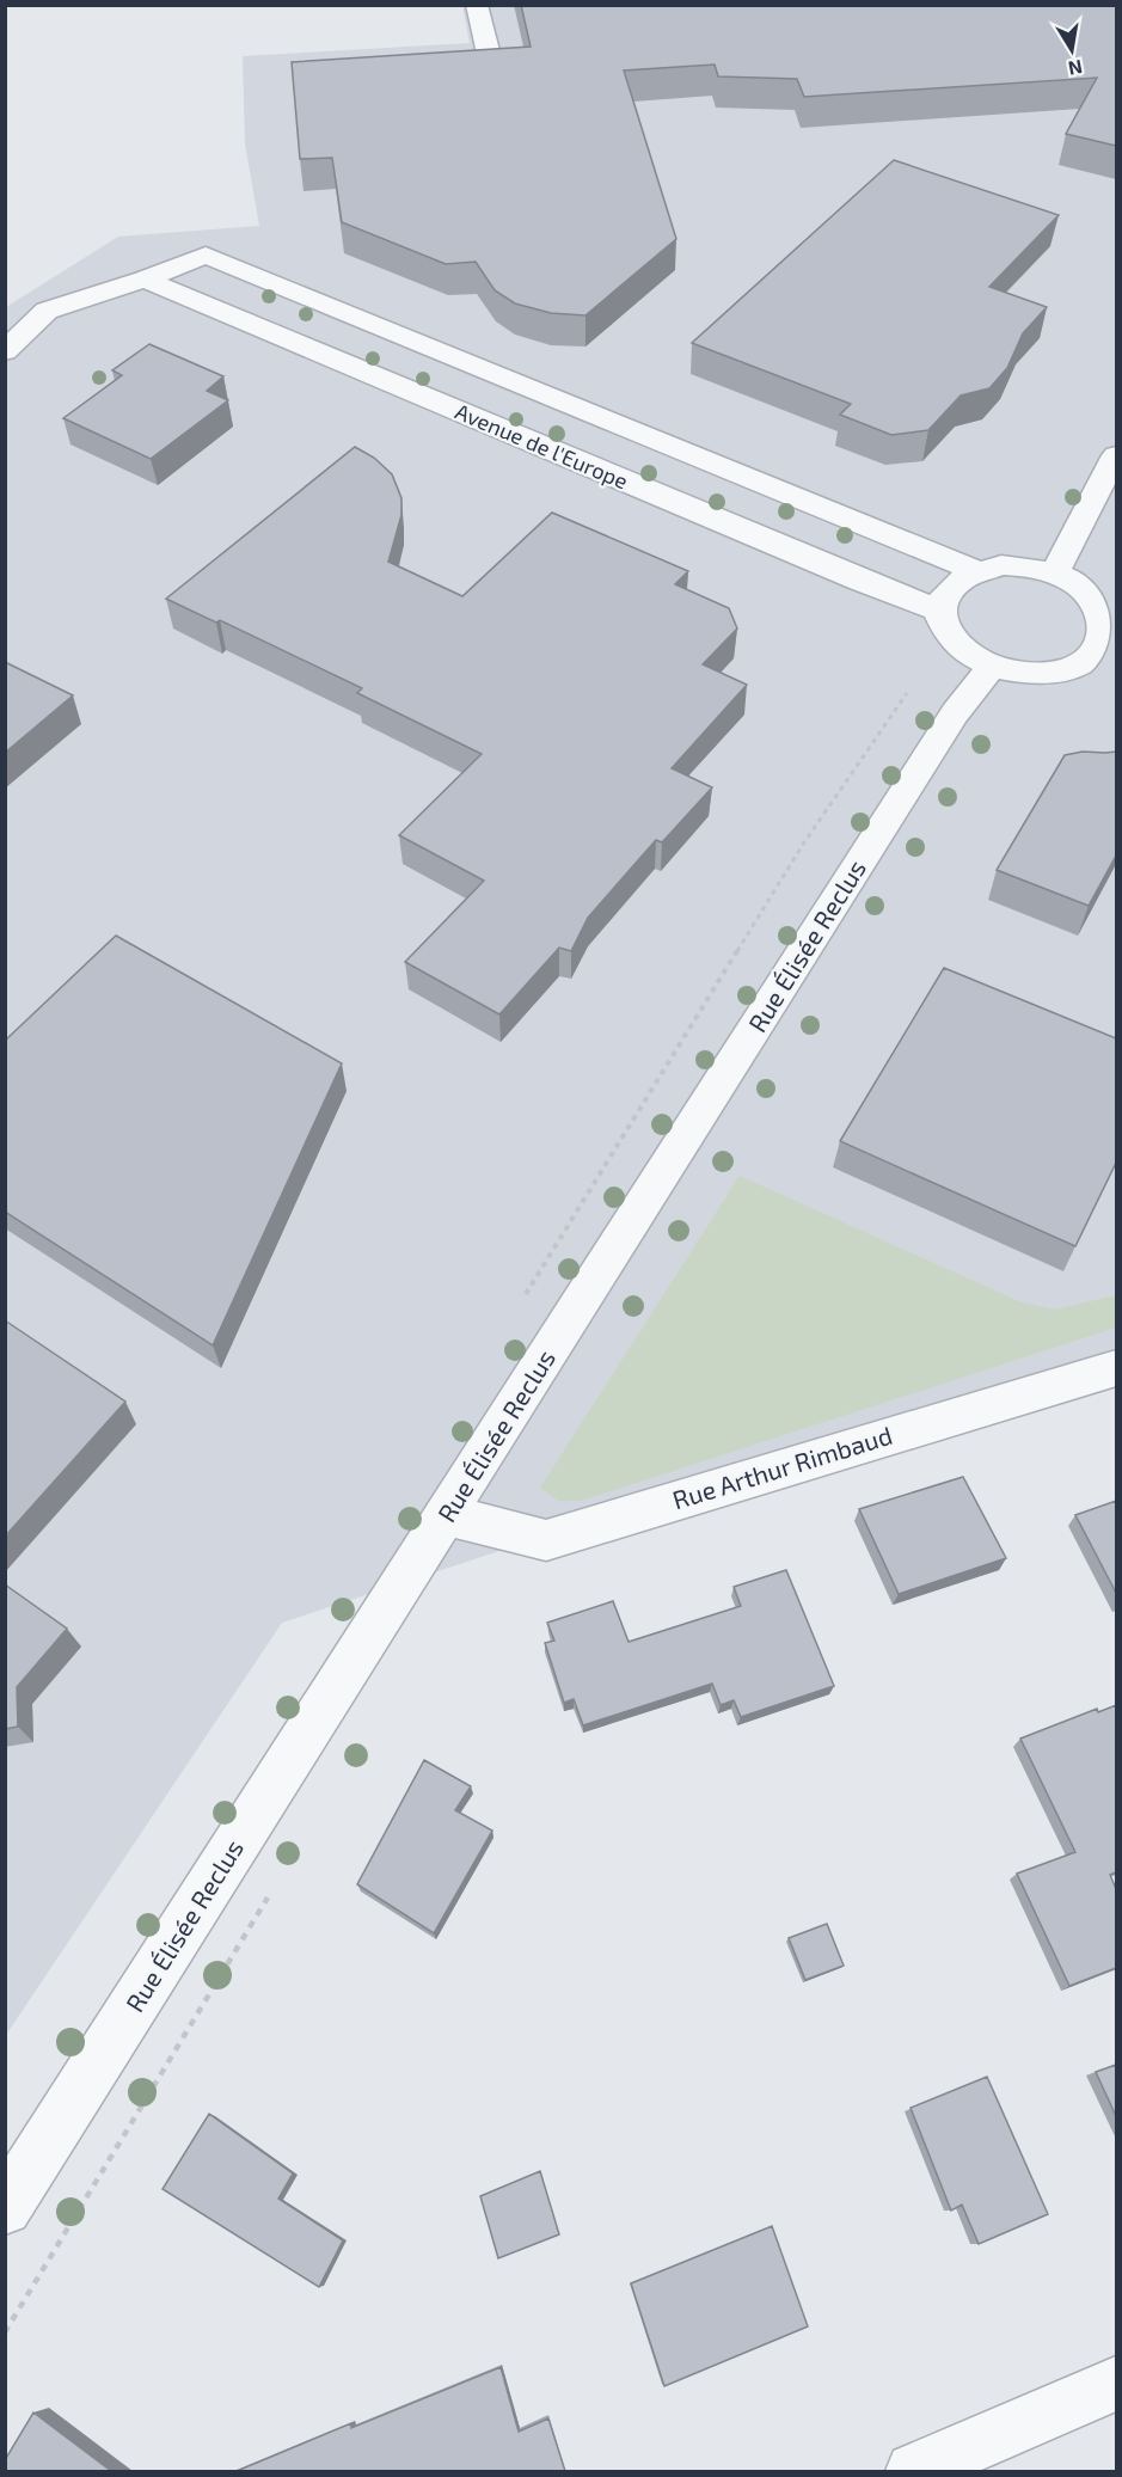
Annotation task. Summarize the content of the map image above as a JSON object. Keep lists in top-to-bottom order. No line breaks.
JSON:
{"streets":{"street":["Avenue de l'Europe","Rue Élisée Reclus","Rue Arthur Rimbaud"]},"crossings":[["Avenue de l'Europe","Rue Élisée Reclus"],["Rue Élisée Reclus","Rue Arthur Rimbaud"]],"north":"bottom"}
